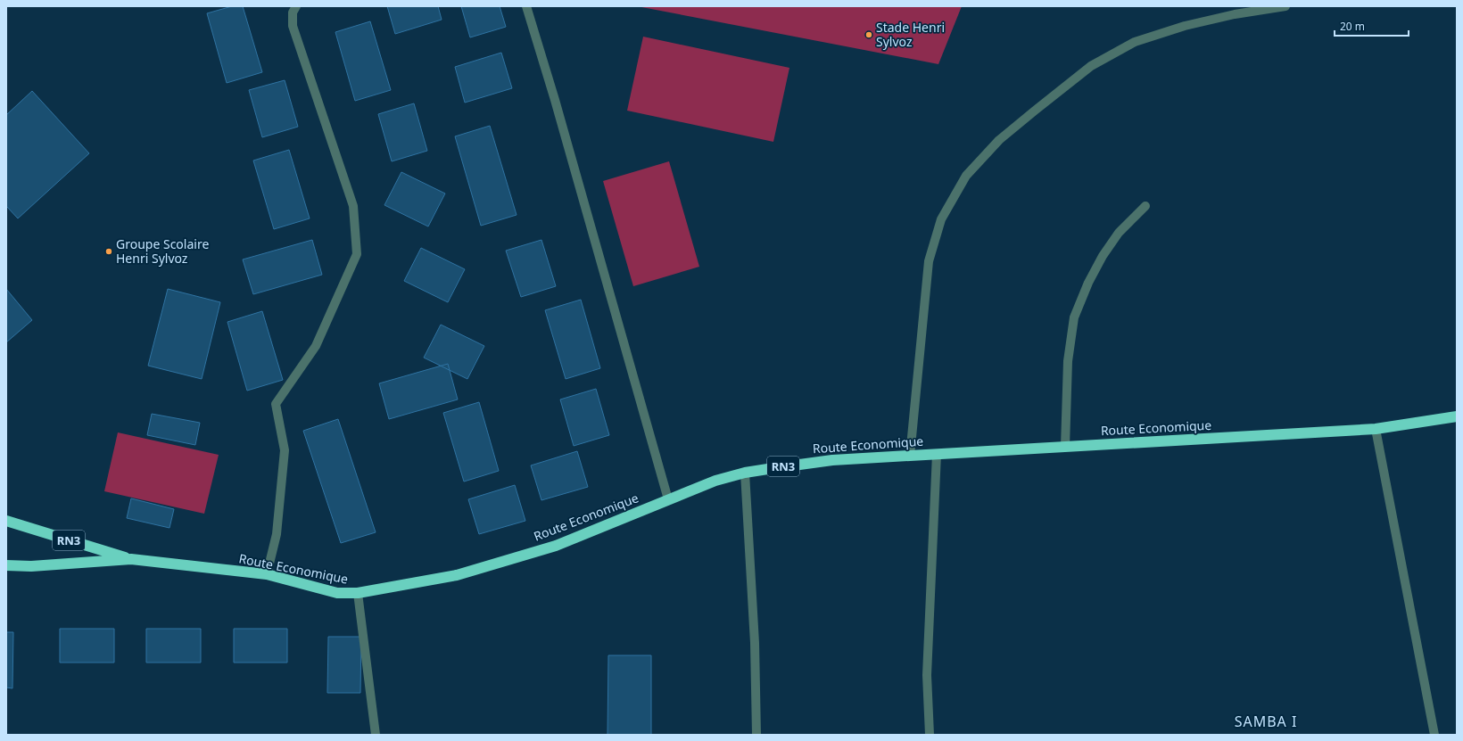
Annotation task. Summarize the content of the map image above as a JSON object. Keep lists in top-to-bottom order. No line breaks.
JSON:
{"streets":{"highway":["Route Economique","RN3"]},"districts":["SAMBA I"],"places":["Stade Henri Sylvoz","Groupe Scolaire Henri Sylvoz"],"scale_bar":"20 m"}
